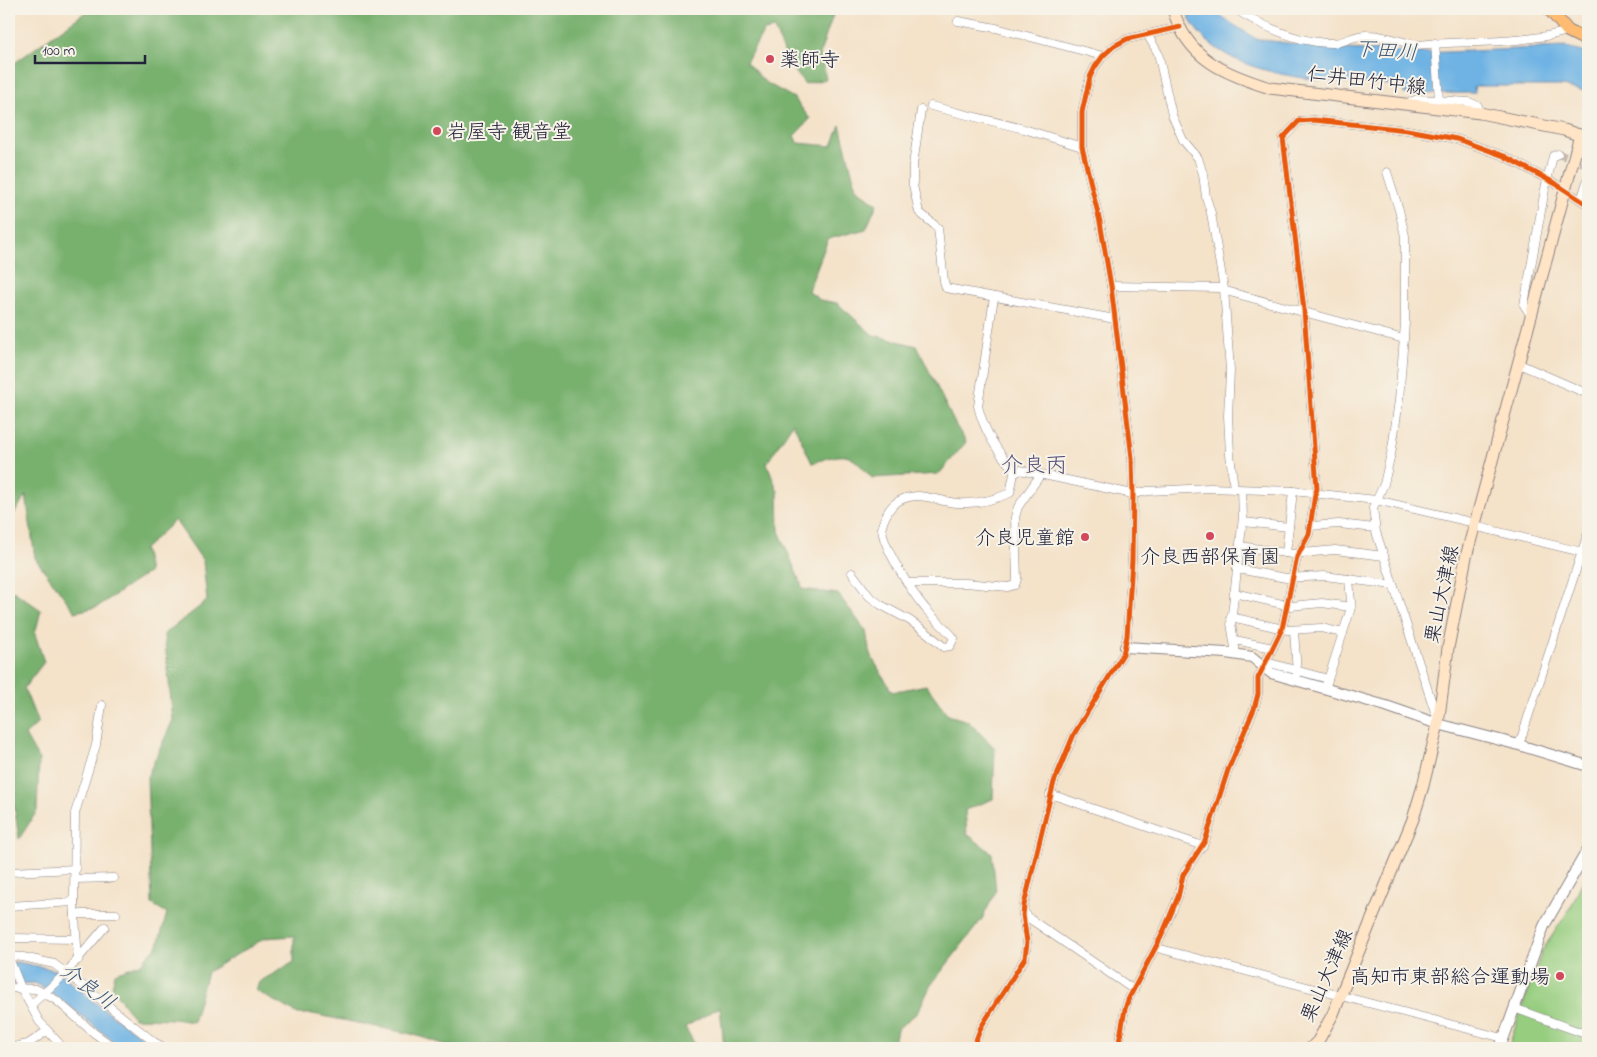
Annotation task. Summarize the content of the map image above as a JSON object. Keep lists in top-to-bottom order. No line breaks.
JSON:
{"streets":{"main road":["仁井田竹中線","栗山大津線"]},"crossings":[["仁井田竹中線","栗山大津線"]],"districts":["介良丙"],"water":["下田川","介良川"],"places":["薬師寺","岩屋寺 観音堂","介良西部保育園","介良児童館","高知市東部総合運動場"],"scale_bar":"100 m"}
